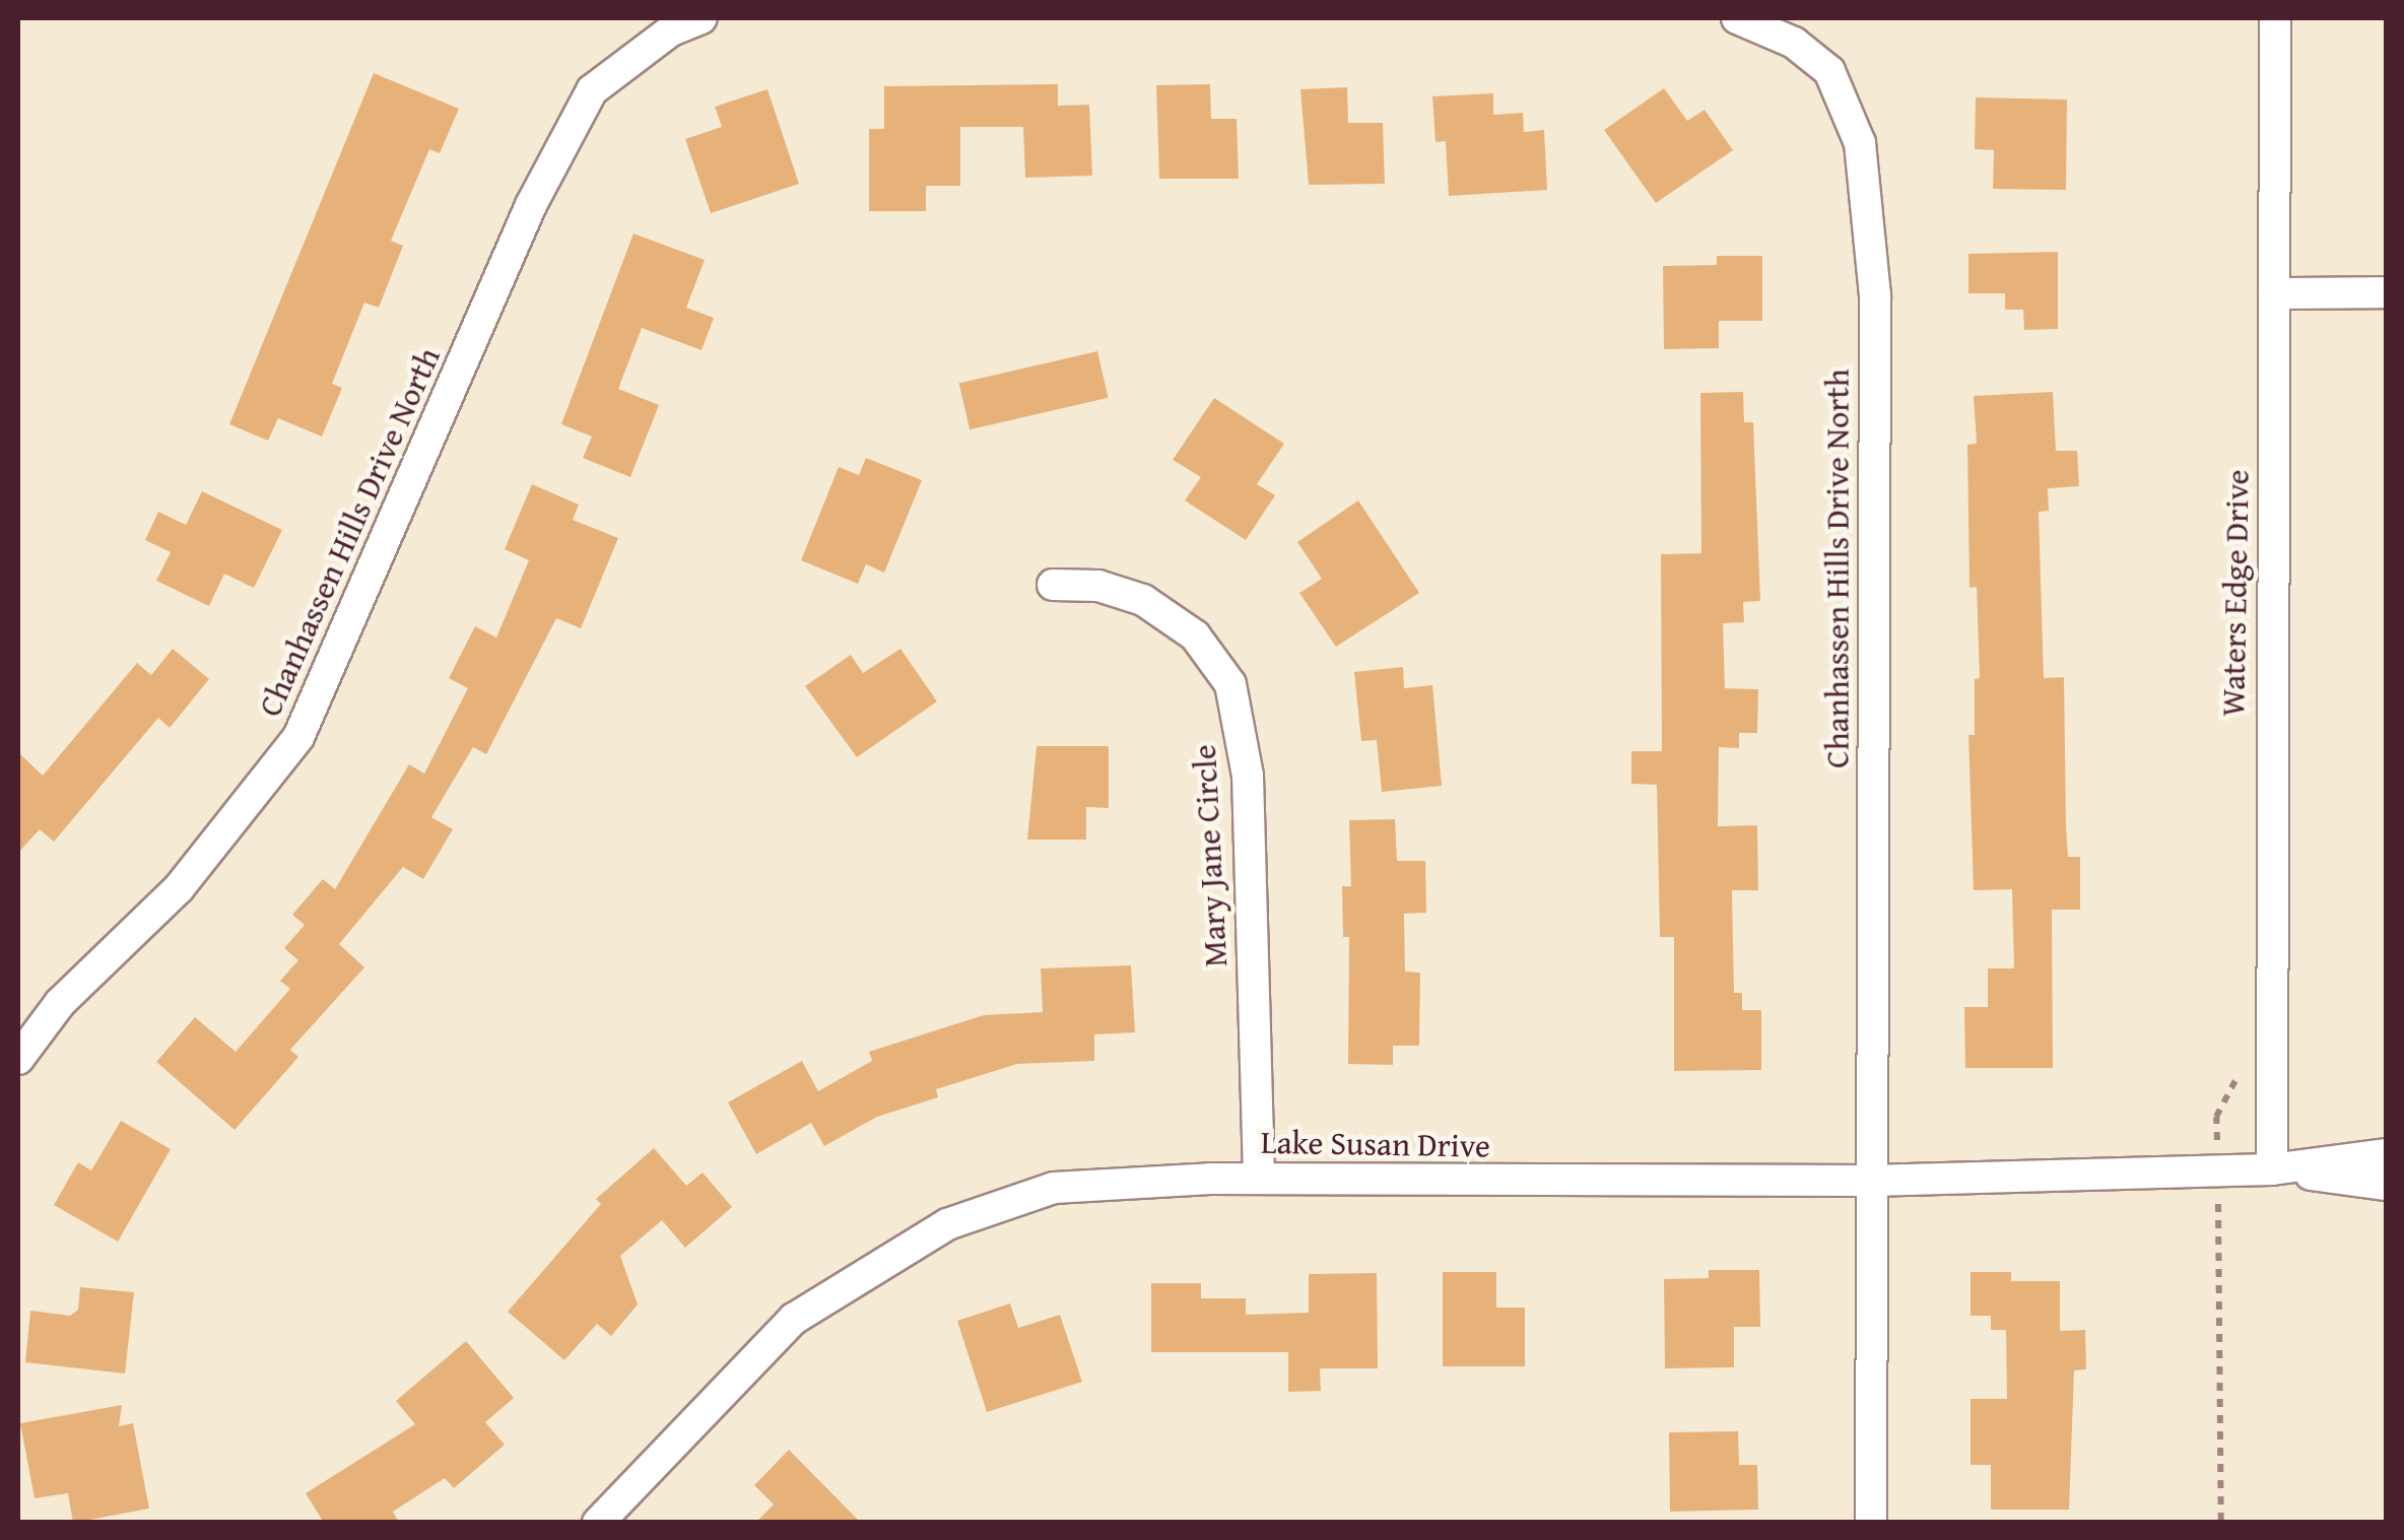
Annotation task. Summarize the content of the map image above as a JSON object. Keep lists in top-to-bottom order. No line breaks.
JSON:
{"streets":{"street":["Chanhassen Hills Drive North","Waters Edge Drive","Mary Jane Circle","Lake Susan Drive"]},"crossings":[["Chanhassen Hills Drive North","Lake Susan Drive"],["Waters Edge Drive","Lake Susan Drive"],["Mary Jane Circle","Lake Susan Drive"]]}
